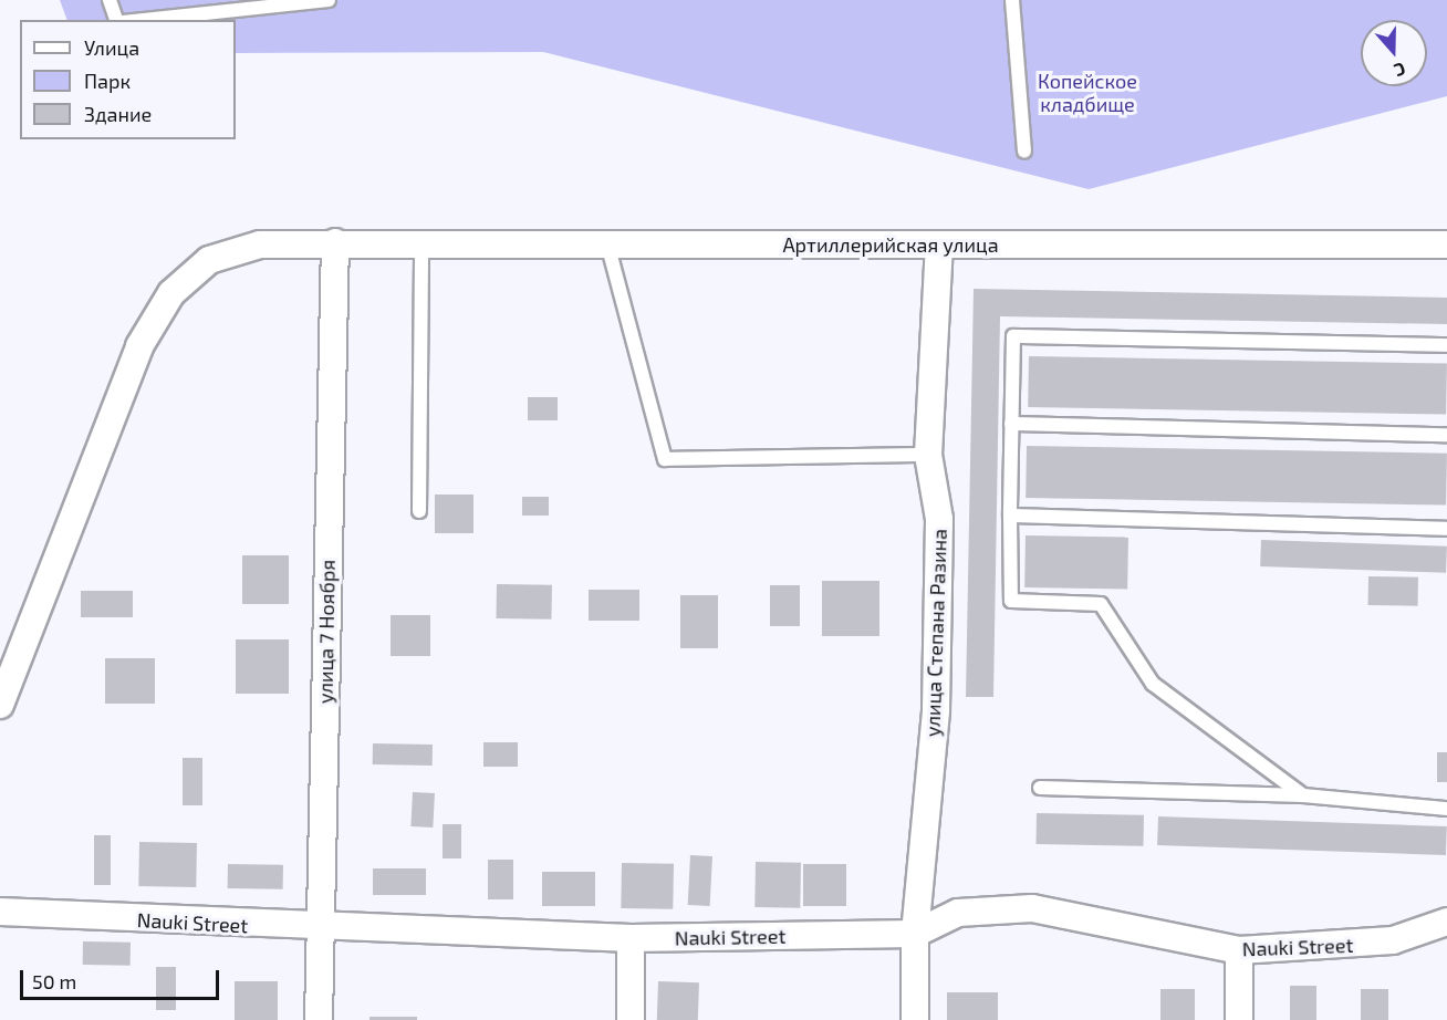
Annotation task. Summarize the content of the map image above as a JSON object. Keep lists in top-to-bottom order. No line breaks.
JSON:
{"streets":{"street":["Артиллерийская улица","улица 7 Ноября","улица Степана Разина","Nauki Street"]},"crossings":[["Артиллерийская улица","улица 7 Ноября"],["Артиллерийская улица","улица Степана Разина"],["улица 7 Ноября","Nauki Street"],["улица Степана Разина","Nauki Street"]],"parks":["Копейское кладбище"],"legend":["Улица","Парк","Здание"],"scale_bar":"50 m","north":"bottom"}
